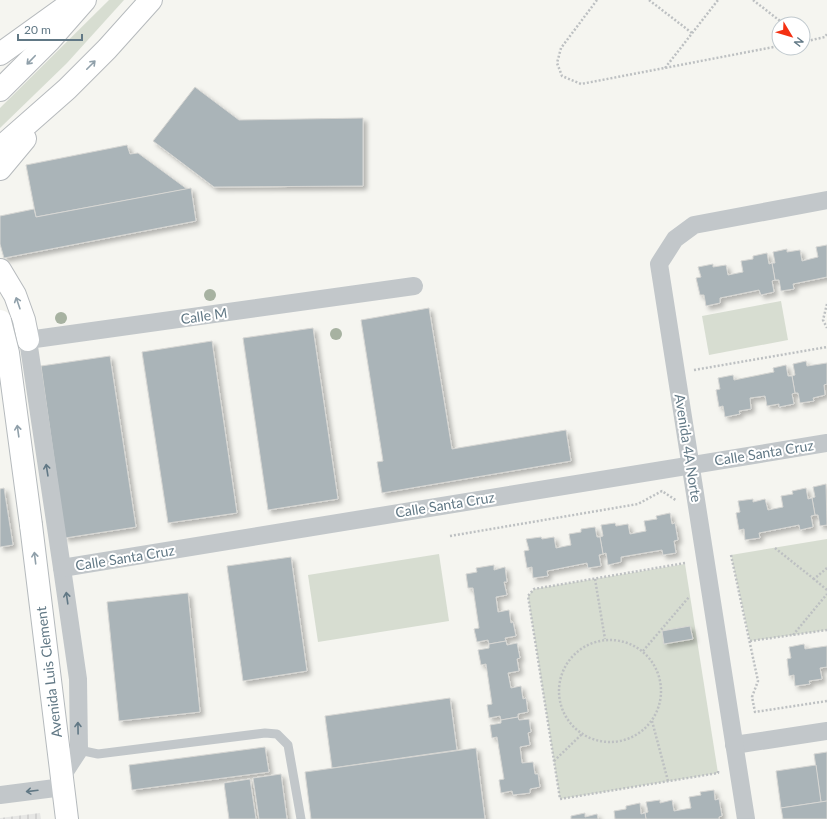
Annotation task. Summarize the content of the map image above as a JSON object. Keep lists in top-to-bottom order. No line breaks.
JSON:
{"streets":{"main road":["Avenida Luis Clement"],"street":["Calle M","Avenida 4A Norte","Calle Santa Cruz"]},"crossings":[["Avenida 4A Norte","Calle Santa Cruz"]],"one_way":["Avenida Luis Clement"],"scale_bar":"20 m","north":"bottom right"}
